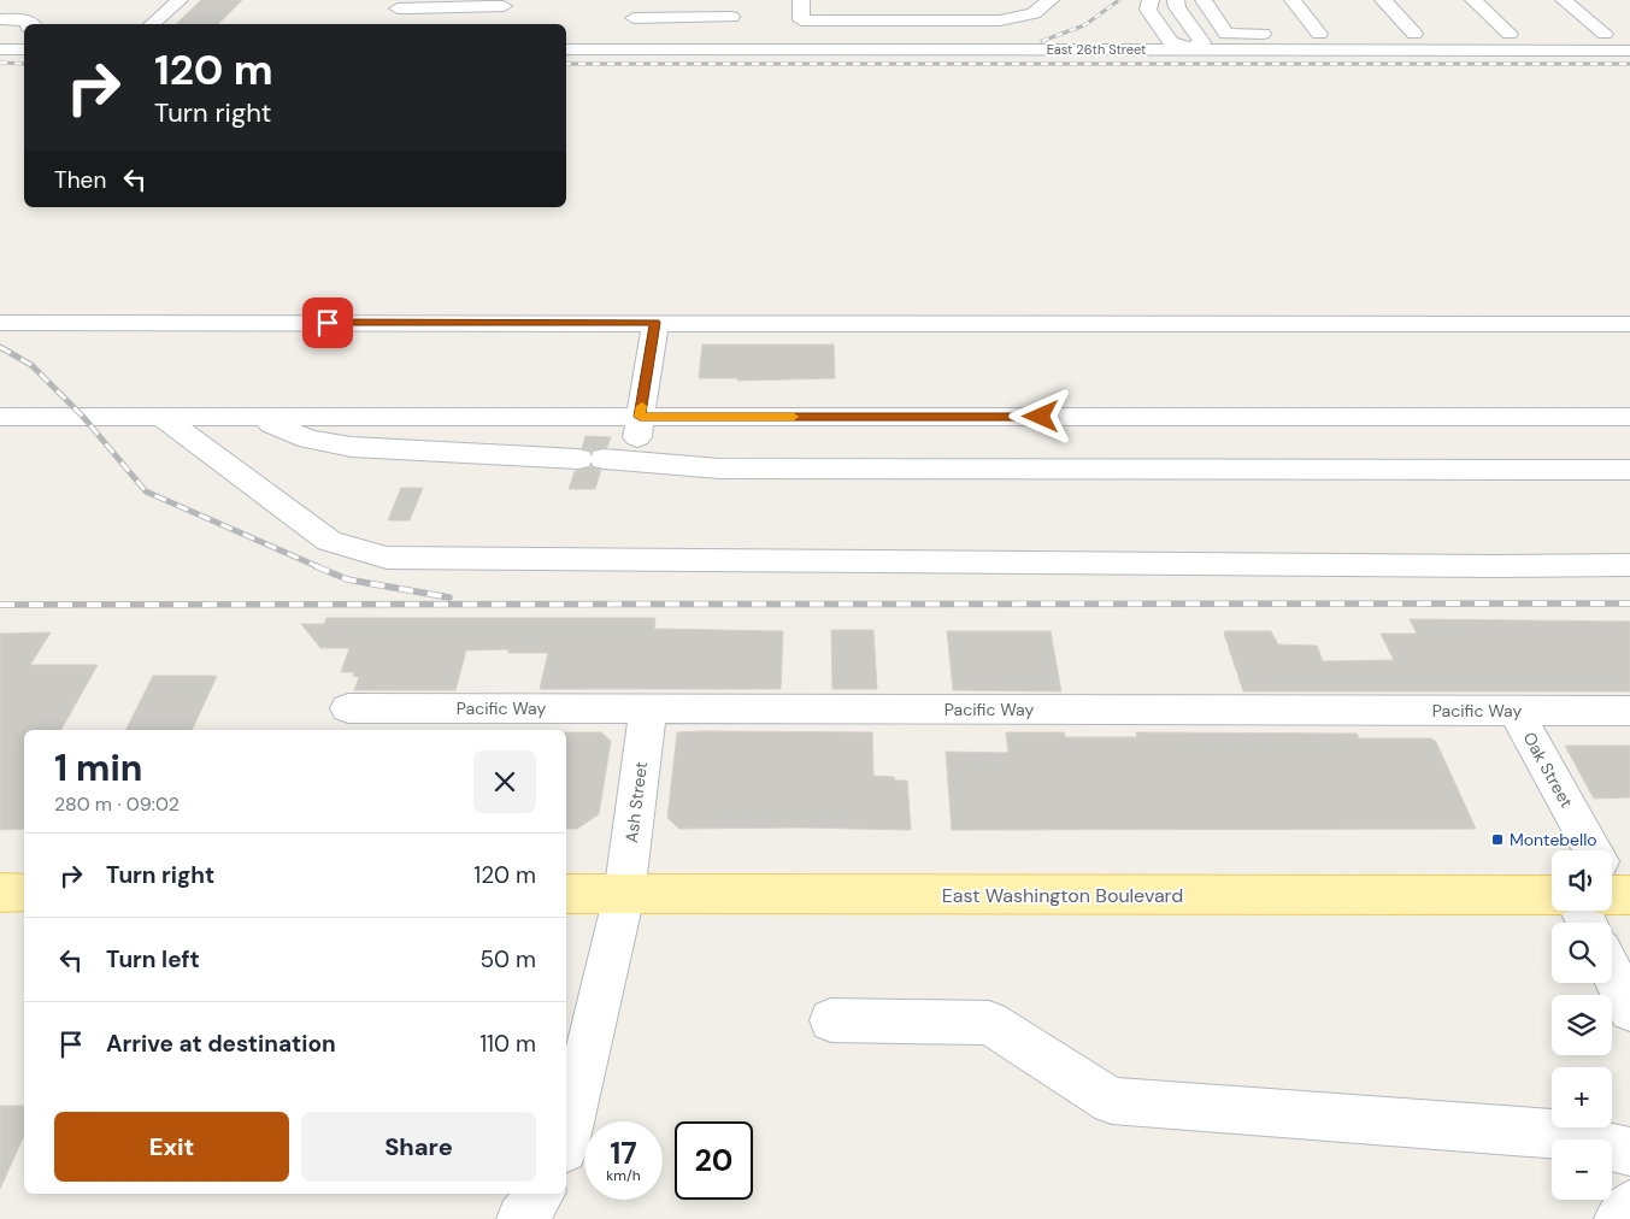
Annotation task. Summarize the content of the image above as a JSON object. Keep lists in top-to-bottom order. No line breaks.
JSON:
{"streets":{"main road":["East Washington Boulevard"],"street":["East 26th Street","Pacific Way","Oak Street","Ash Street"]},"crossings":[["Pacific Way","Oak Street"],["Pacific Way","Ash Street"],["Ash Street","East Washington Boulevard"]],"places":{"transit":["Montebello"]},"page":{"turn":["120 m","Turn right"],"then":"Then","heading":["1 min","280 m · 09:02"],"list":[{"name":"Turn right","value":"120 m"},{"name":"Turn left","value":"50 m"},{"name":"Arrive at destination","value":"110 m"}],"map_buttons":["+","−"],"buttons":["Exit","Share"],"speed":"17 km/h","limit":"20"}}
